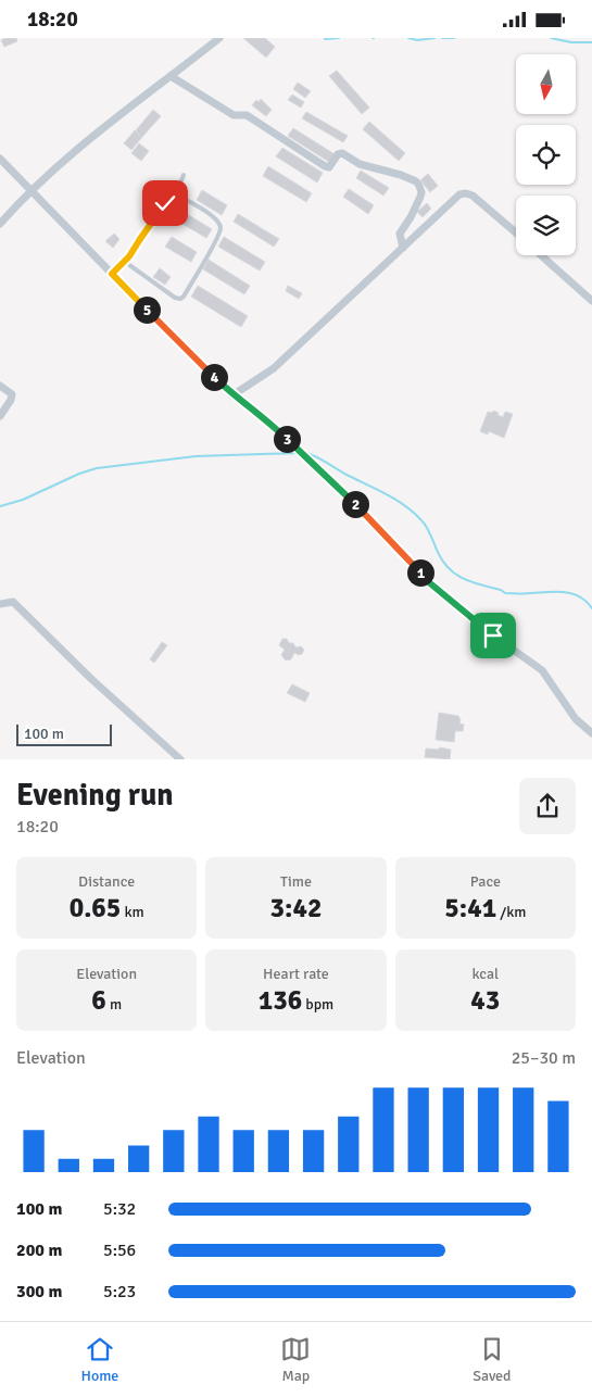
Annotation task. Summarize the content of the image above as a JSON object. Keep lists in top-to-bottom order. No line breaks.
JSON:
{"scale_bar":"100 m","north":"bottom","page":{"status":"18:20","pins":["5","4","3","2","1"],"scale":"100 m","heading":["Evening run","18:20"],"stats":[["Distance","0.65 km"],["Time","3:42"],["Pace","5:41 /km"],["Elevation","6 m"],["Heart rate","136 bpm"],["kcal","43"]],"chart":["Elevation","25–30 m"],"list":[{"name":"100 m","note":"5:32"},{"name":"200 m","note":"5:56"},{"name":"300 m","note":"5:23"}],"tabs":["Home","Map","Saved"]}}
